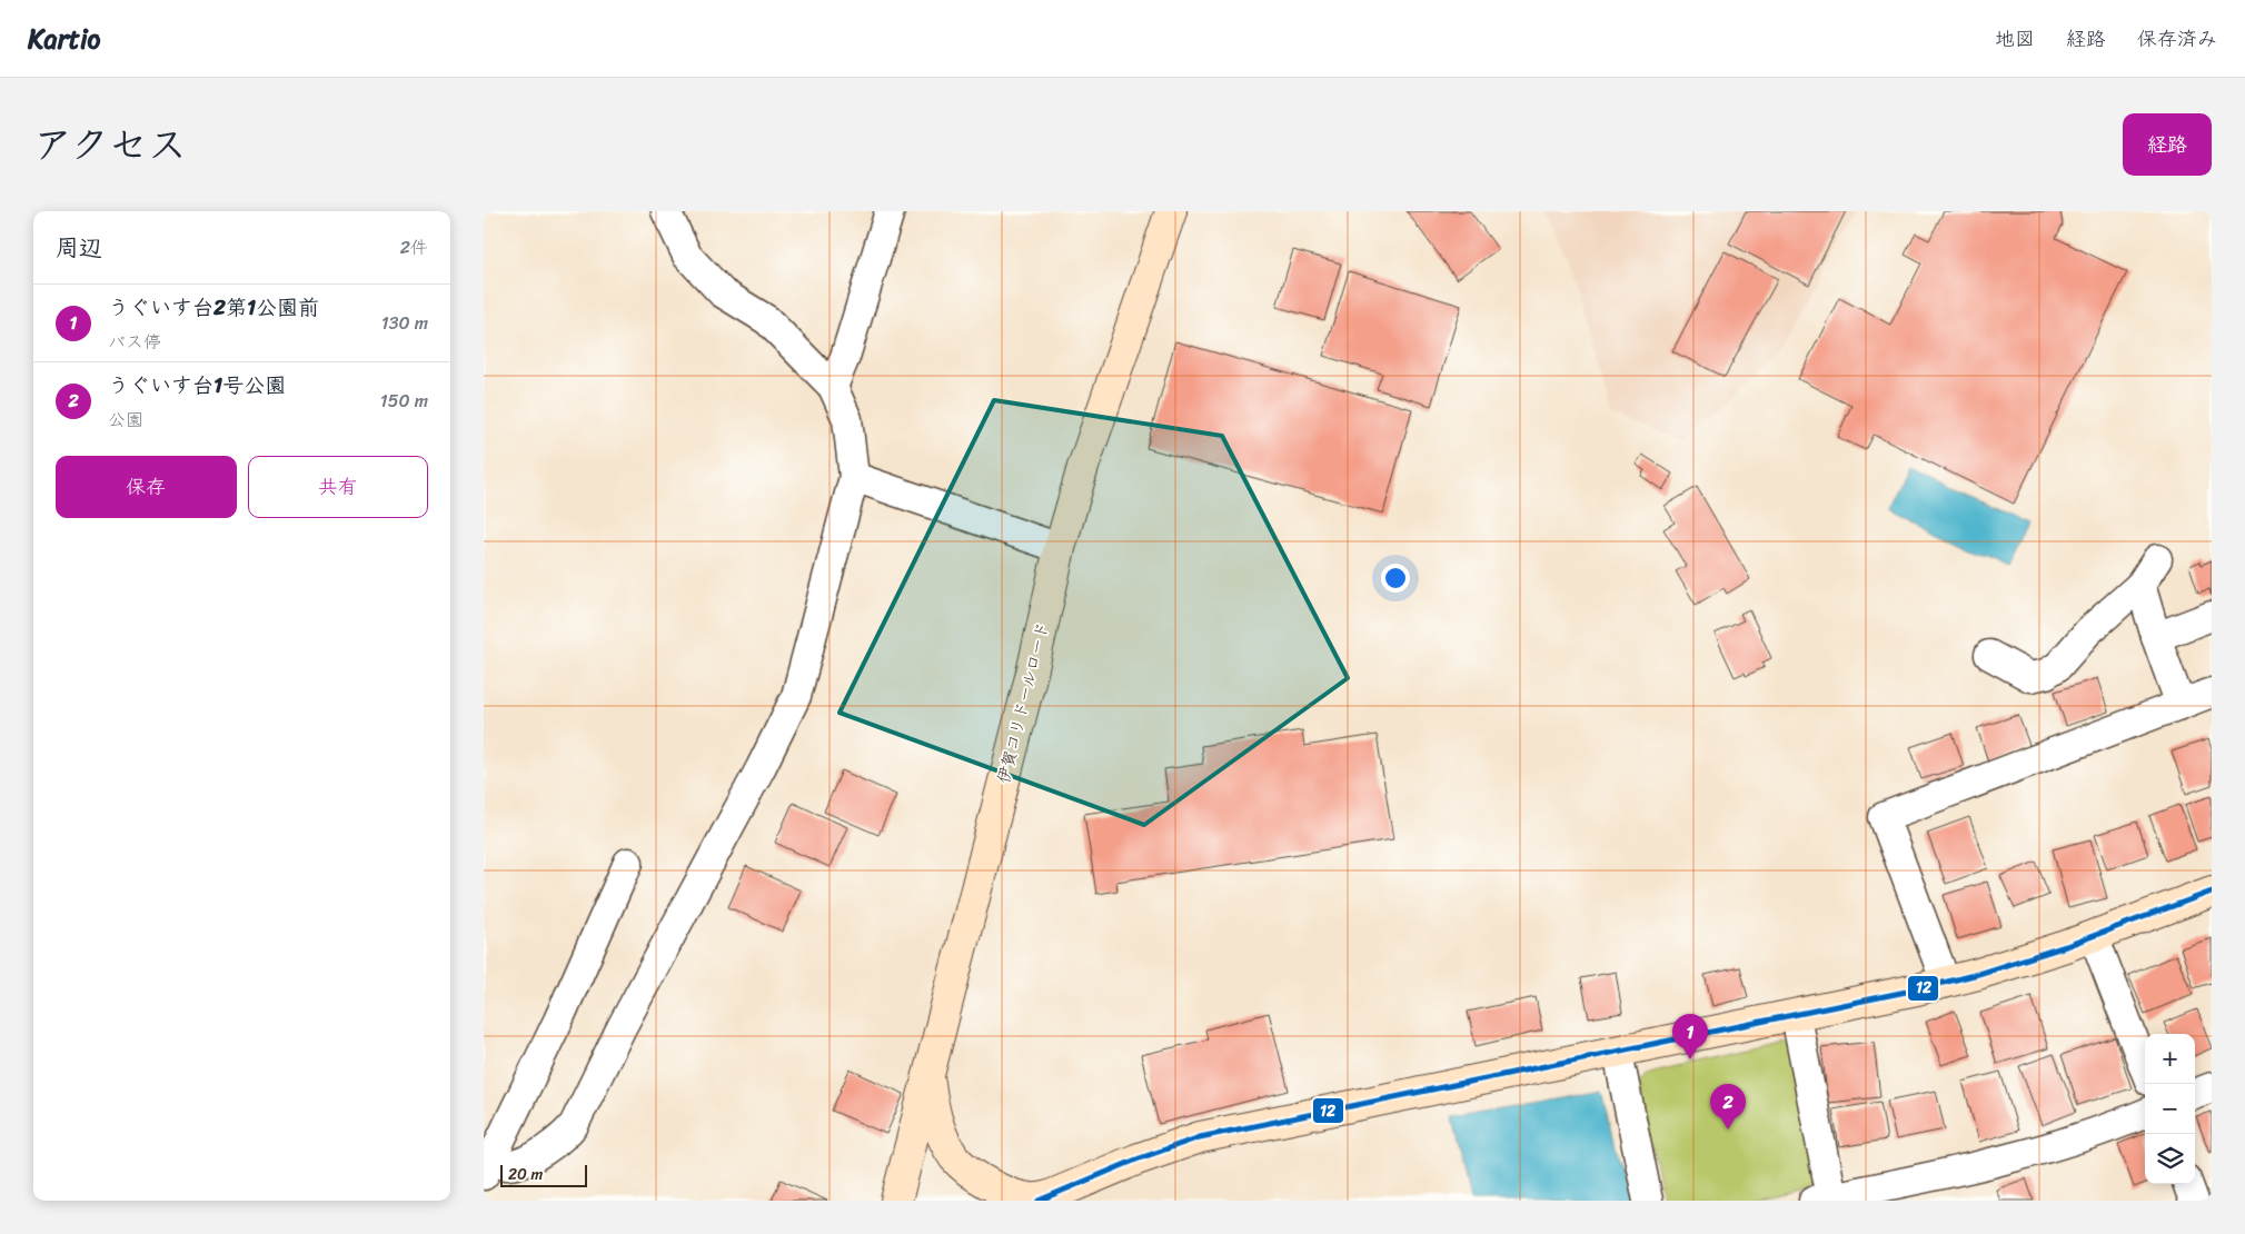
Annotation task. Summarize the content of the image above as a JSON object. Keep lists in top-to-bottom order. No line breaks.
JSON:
{"streets":{"street":["伊賀コリドールロード"]},"lines":["transit line 12"],"scale_bar":"20 m","page":{"header":"Kartio","nav":["地図","経路","保存済み"],"title":"アクセス","buttons":["経路",["保存","共有"]],"heading":["周辺","2件"],"list":[{"mark":"1","name":"うぐいす台2第1公園前","note":"バス停","value":"130 m"},{"mark":"2","name":"うぐいす台1号公園","note":"公園","value":"150 m"}],"pins":["1","2"],"map_buttons":["+","−"],"scale":"20 m"}}
